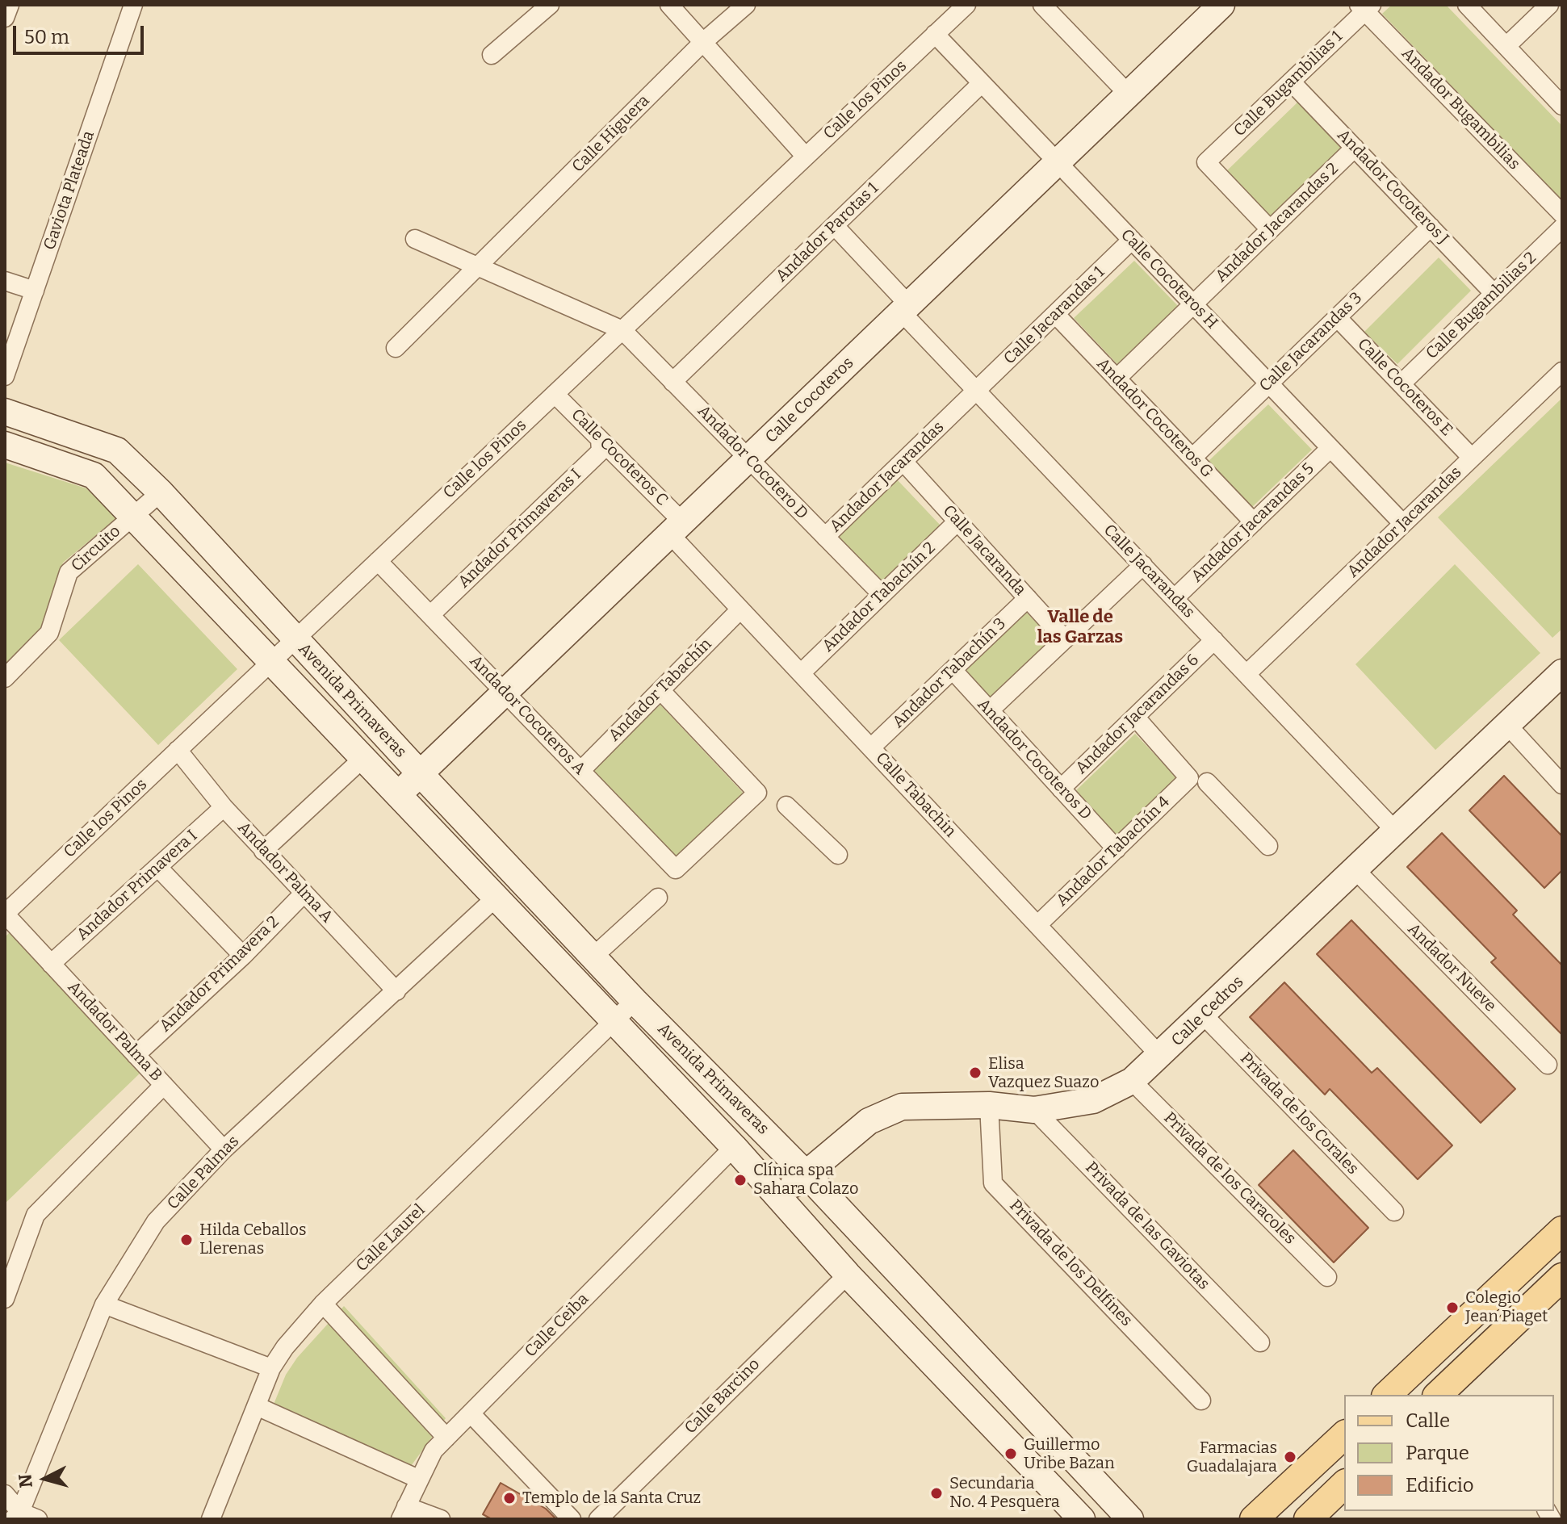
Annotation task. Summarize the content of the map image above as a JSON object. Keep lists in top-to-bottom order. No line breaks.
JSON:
{"streets":{"street":["Calle Bugambilias 1","Calle los Pinos","Andador Bugambilias","Calle Higuera","Andador Cocoteros J","Gaviota Plateada","Andador Jacarandas 2","Andador Parotas 1","Calle Cocoteros H","Calle Bugambilias 2","Calle Jacarandas 1","Calle Jacarandas 3","Calle Cocoteros E","Calle Cocoteros","Andador Cocoteros G","Calle Cocoteros C","Andador Cocotero D","Andador Jacarandas","Andador Jacarandas 5","Andador Primaveras I","Circuito","Calle Jacaranda","Calle Jacarandas","Andador Tabachín 2","Andador Tabachín 3","Andador Tabachín","Avenida Primaveras","Andador Jacarandas 6","Andador Cocoteros A","Andador Cocoteros D","Calle Tabachin","Andador Tabachín 4","Andador Palma A","Andador Primavera I","Andador Nueve","Andador Primavera 2","Calle Cedros","Andador Palma B","Privada de los Corales","Calle Palmas","Privada de los Caracoles","Privada de las Gaviotas","Calle Laurel","Privada de los Delfines","Calle Ceiba","Calle Barcino"]},"crossings":[["Calle Bugambilias 1","Andador Bugambilias"],["Calle Bugambilias 1","Andador Cocoteros J"],["Calle Bugambilias 1","Andador Jacarandas 2"],["Calle los Pinos","Calle Cocoteros H"],["Calle los Pinos","Calle Cocoteros C"],["Calle los Pinos","Andador Cocotero D"],["Calle los Pinos","Avenida Primaveras"],["Calle los Pinos","Andador Cocoteros A"],["Calle los Pinos","Andador Palma A"],["Calle los Pinos","Andador Palma B"],["Andador Cocoteros J","Andador Jacarandas 2"],["Andador Cocoteros J","Calle Bugambilias 2"],["Andador Cocoteros J","Calle Jacarandas 3"],["Andador Jacarandas 2","Calle Cocoteros H"],["Andador Jacarandas 2","Andador Cocoteros G"],["Andador Parotas 1","Calle Cocoteros H"],["Andador Parotas 1","Andador Cocotero D"],["Andador Parotas 1","Calle Jacarandas"],["Calle Cocoteros H","Calle Jacarandas 1"],["Calle Cocoteros H","Calle Jacarandas 3"],["Calle Cocoteros H","Calle Cocoteros"],["Calle Cocoteros H","Andador Jacarandas"],["Calle Cocoteros H","Andador Jacarandas 5"],["Calle Bugambilias 2","Calle Cocoteros E"],["Calle Jacarandas 1","Andador Cocoteros G"],["Calle Jacarandas 1","Andador Jacarandas"],["Calle Jacarandas 1","Calle Jacarandas"],["Calle Jacarandas 3","Calle Cocoteros E"],["Calle Jacarandas 3","Andador Cocoteros G"],["Calle Cocoteros E","Andador Jacarandas"],["Calle Cocoteros","Calle Cocoteros C"],["Calle Cocoteros","Andador Cocotero D"],["Calle Cocoteros","Calle Jacarandas"],["Calle Cocoteros","Avenida Primaveras"],["Calle Cocoteros","Andador Cocoteros A"],["Calle Cocoteros","Calle Tabachin"],["Andador Cocoteros G","Andador Jacarandas 5"],["Calle Cocoteros C","Andador Primaveras I"],["Calle Cocoteros C","Calle Tabachin"],["Andador Cocotero D","Andador Jacarandas"],["Andador Cocotero D","Andador Tabachín 2"],["Andador Jacarandas","Calle Jacaranda"],["Andador Jacarandas","Calle Jacarandas"],["Andador Jacarandas 5","Calle Jacarandas"],["Andador Primaveras I","Andador Cocoteros A"],["Circuito","Avenida Primaveras"],["Calle Jacaranda","Andador Tabachín 2"],["Calle Jacaranda","Andador Tabachín 3"],["Calle Jacarandas","Andador Jacarandas 6"],["Calle Jacarandas","Calle Cedros"],["Andador Tabachín 2","Calle Tabachin"],["Andador Tabachín 3","Andador Cocoteros D"],["Andador Tabachín 3","Calle Tabachin"],["Andador Tabachín","Andador Cocoteros A"],["Andador Tabachín","Calle Tabachin"],["Avenida Primaveras","Calle Cedros"],["Avenida Primaveras","Calle Palmas"],["Avenida Primaveras","Calle Laurel"],["Avenida Primaveras","Calle Ceiba"],["Avenida Primaveras","Calle Barcino"],["Andador Jacarandas 6","Andador Cocoteros D"],["Andador Cocoteros D","Andador Tabachín 4"],["Calle Tabachin","Andador Tabachín 4"],["Calle Tabachin","Calle Cedros"],["Andador Palma A","Andador Primavera I"],["Andador Palma A","Andador Primavera 2"],["Andador Palma A","Calle Palmas"],["Andador Primavera I","Andador Palma B"],["Andador Nueve","Calle Cedros"],["Andador Primavera 2","Andador Palma B"],["Calle Cedros","Privada de los Corales"],["Calle Cedros","Privada de los Caracoles"],["Calle Cedros","Privada de las Gaviotas"],["Calle Cedros","Privada de los Delfines"],["Andador Palma B","Calle Palmas"]],"districts":["Valle de las Garzas"],"places":["Elisa Vazquez Suazo","Clínica spa Sahara Colazo","Hilda Ceballos Llerenas","Colegio Jean Piaget","Guillermo Uribe Bazan","Farmacias Guadalajara","Secundaria No. 4 Pesquera","Templo de la Santa Cruz"],"legend":["Calle","Parque","Edificio"],"scale_bar":"50 m","north":"left"}
